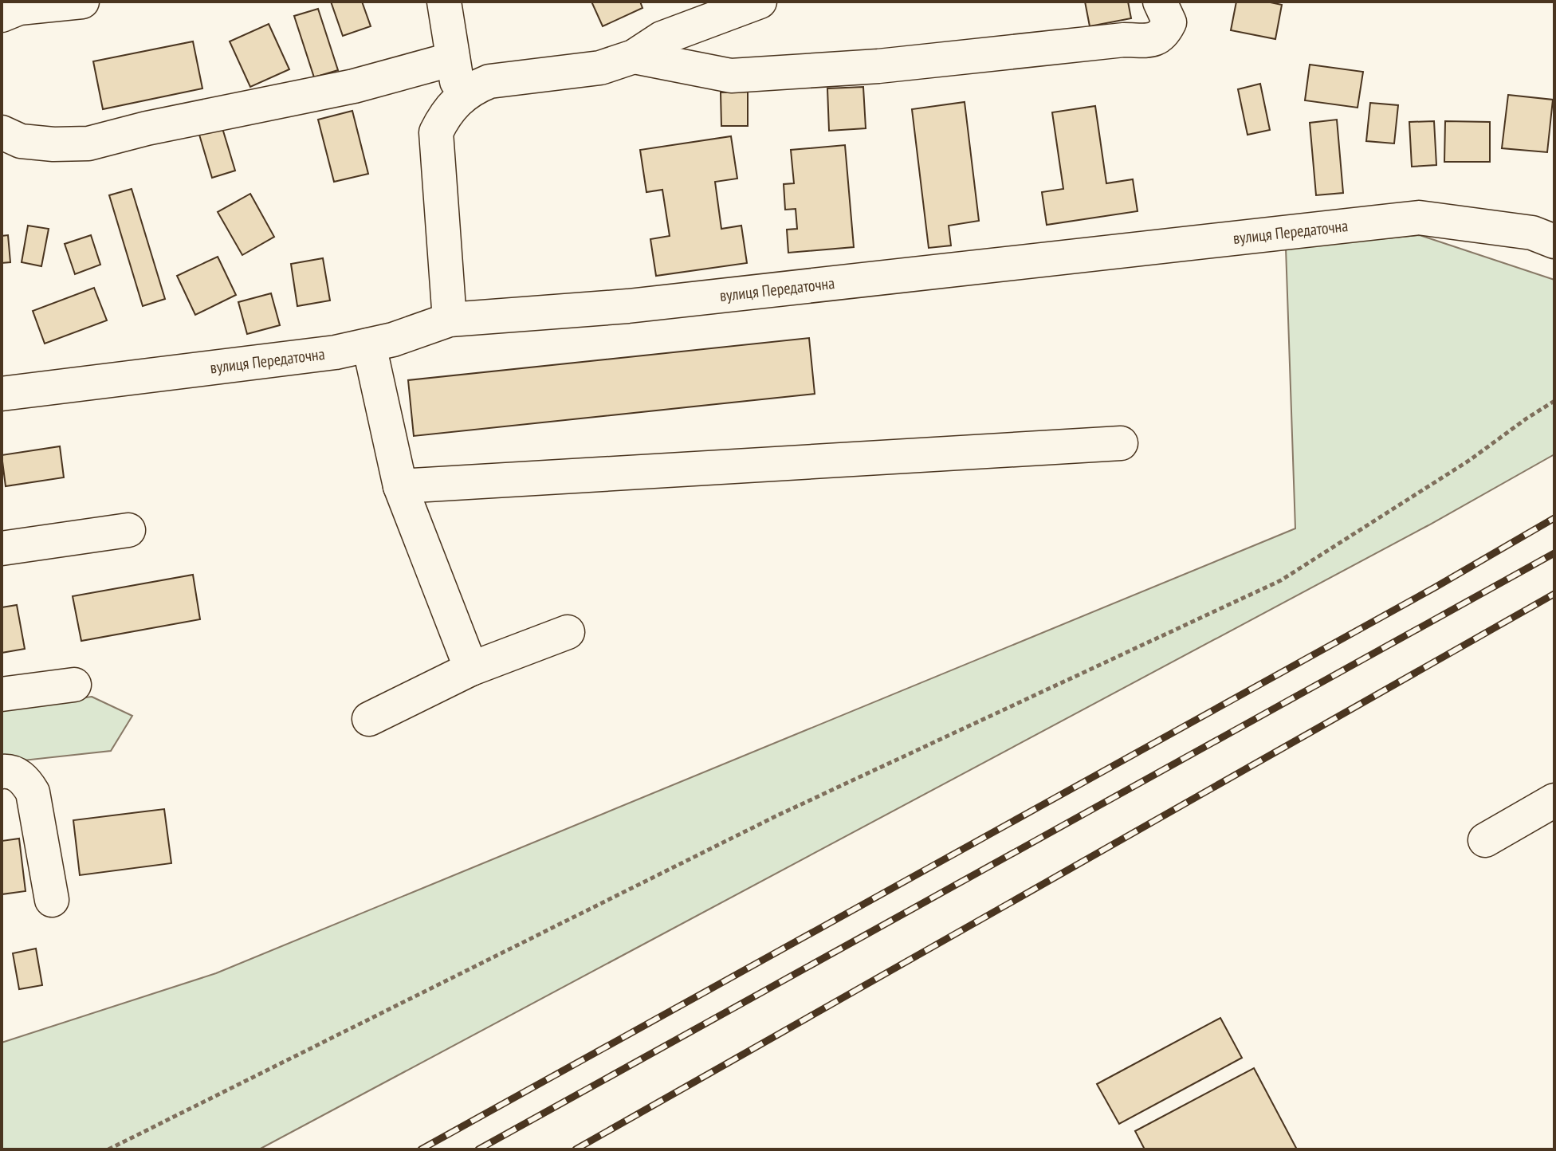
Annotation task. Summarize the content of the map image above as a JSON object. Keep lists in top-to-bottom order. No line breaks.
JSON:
{"streets":{"street":["вулиця Передаточна"]}}
